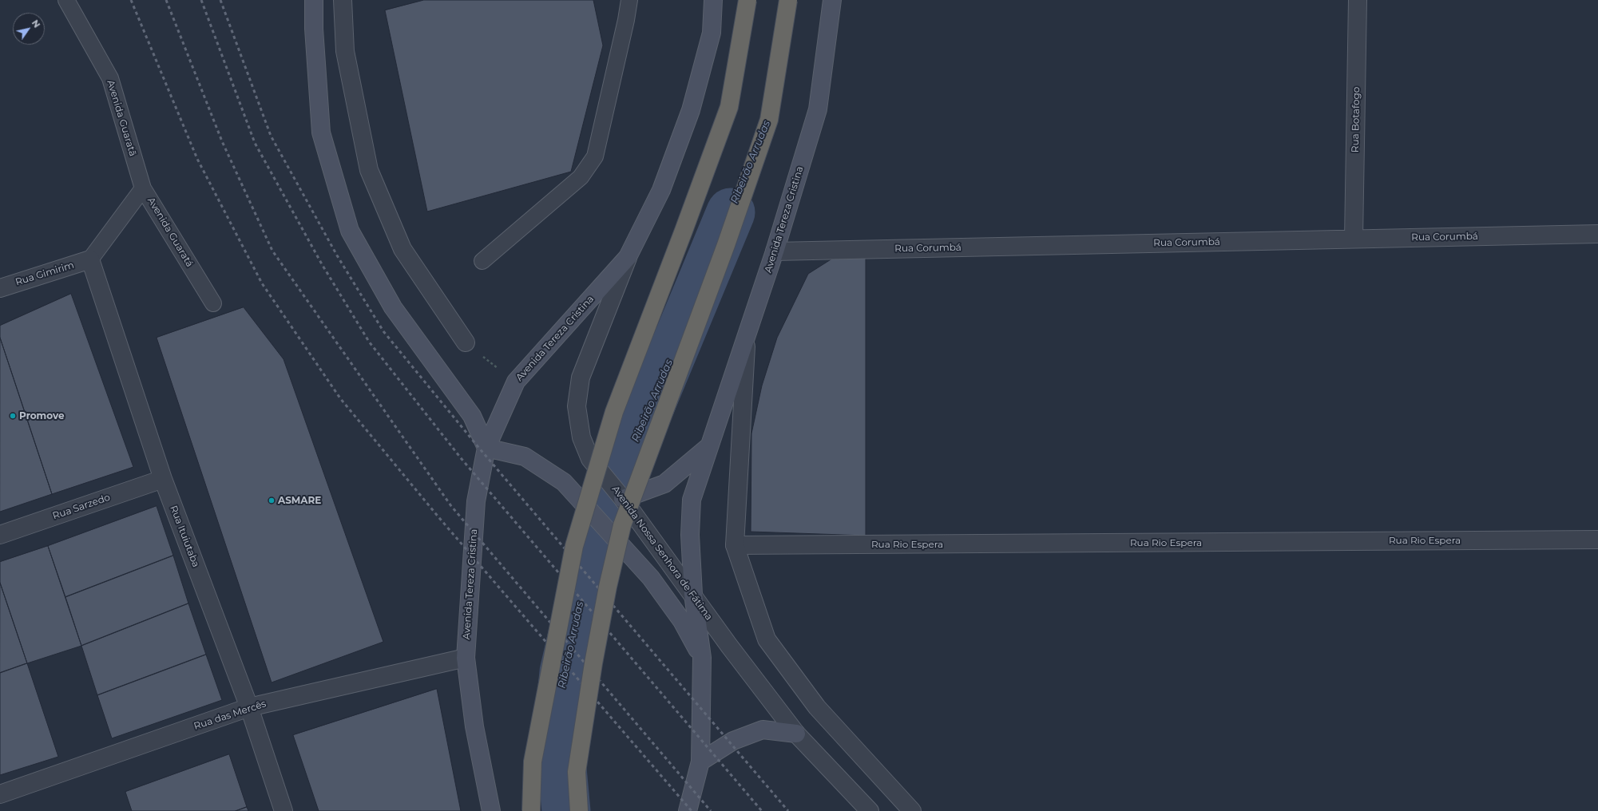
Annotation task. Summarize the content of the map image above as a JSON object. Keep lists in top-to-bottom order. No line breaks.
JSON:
{"streets":{"main road":["Avenida Tereza Cristina"],"street":["Rua Botafogo","Rua Corumbá","Rua Gimirim","Rua Sarzedo","Rua Ituiutaba","Rua Rio Espera","Avenida Nossa Senhora de Fátima","Rua das Mercês"],"lane":["Avenida Guaratã","Avenida Guaratá"]},"crossings":[["Avenida Guaratã","Avenida Guaratá"],["Rua Botafogo","Rua Corumbá"],["Avenida Tereza Cristina","Rua Corumbá"],["Avenida Tereza Cristina","Avenida Nossa Senhora de Fátima"],["Avenida Tereza Cristina","Rua das Mercês"],["Avenida Guaratá","Rua Gimirim"],["Avenida Guaratá","Rua Ituiutaba"],["Rua Gimirim","Rua Ituiutaba"],["Rua Sarzedo","Rua Ituiutaba"],["Rua Ituiutaba","Rua das Mercês"]],"water":["Ribeirão Arrudas"],"places":["Promove","ASMARE"],"north":"top right"}
